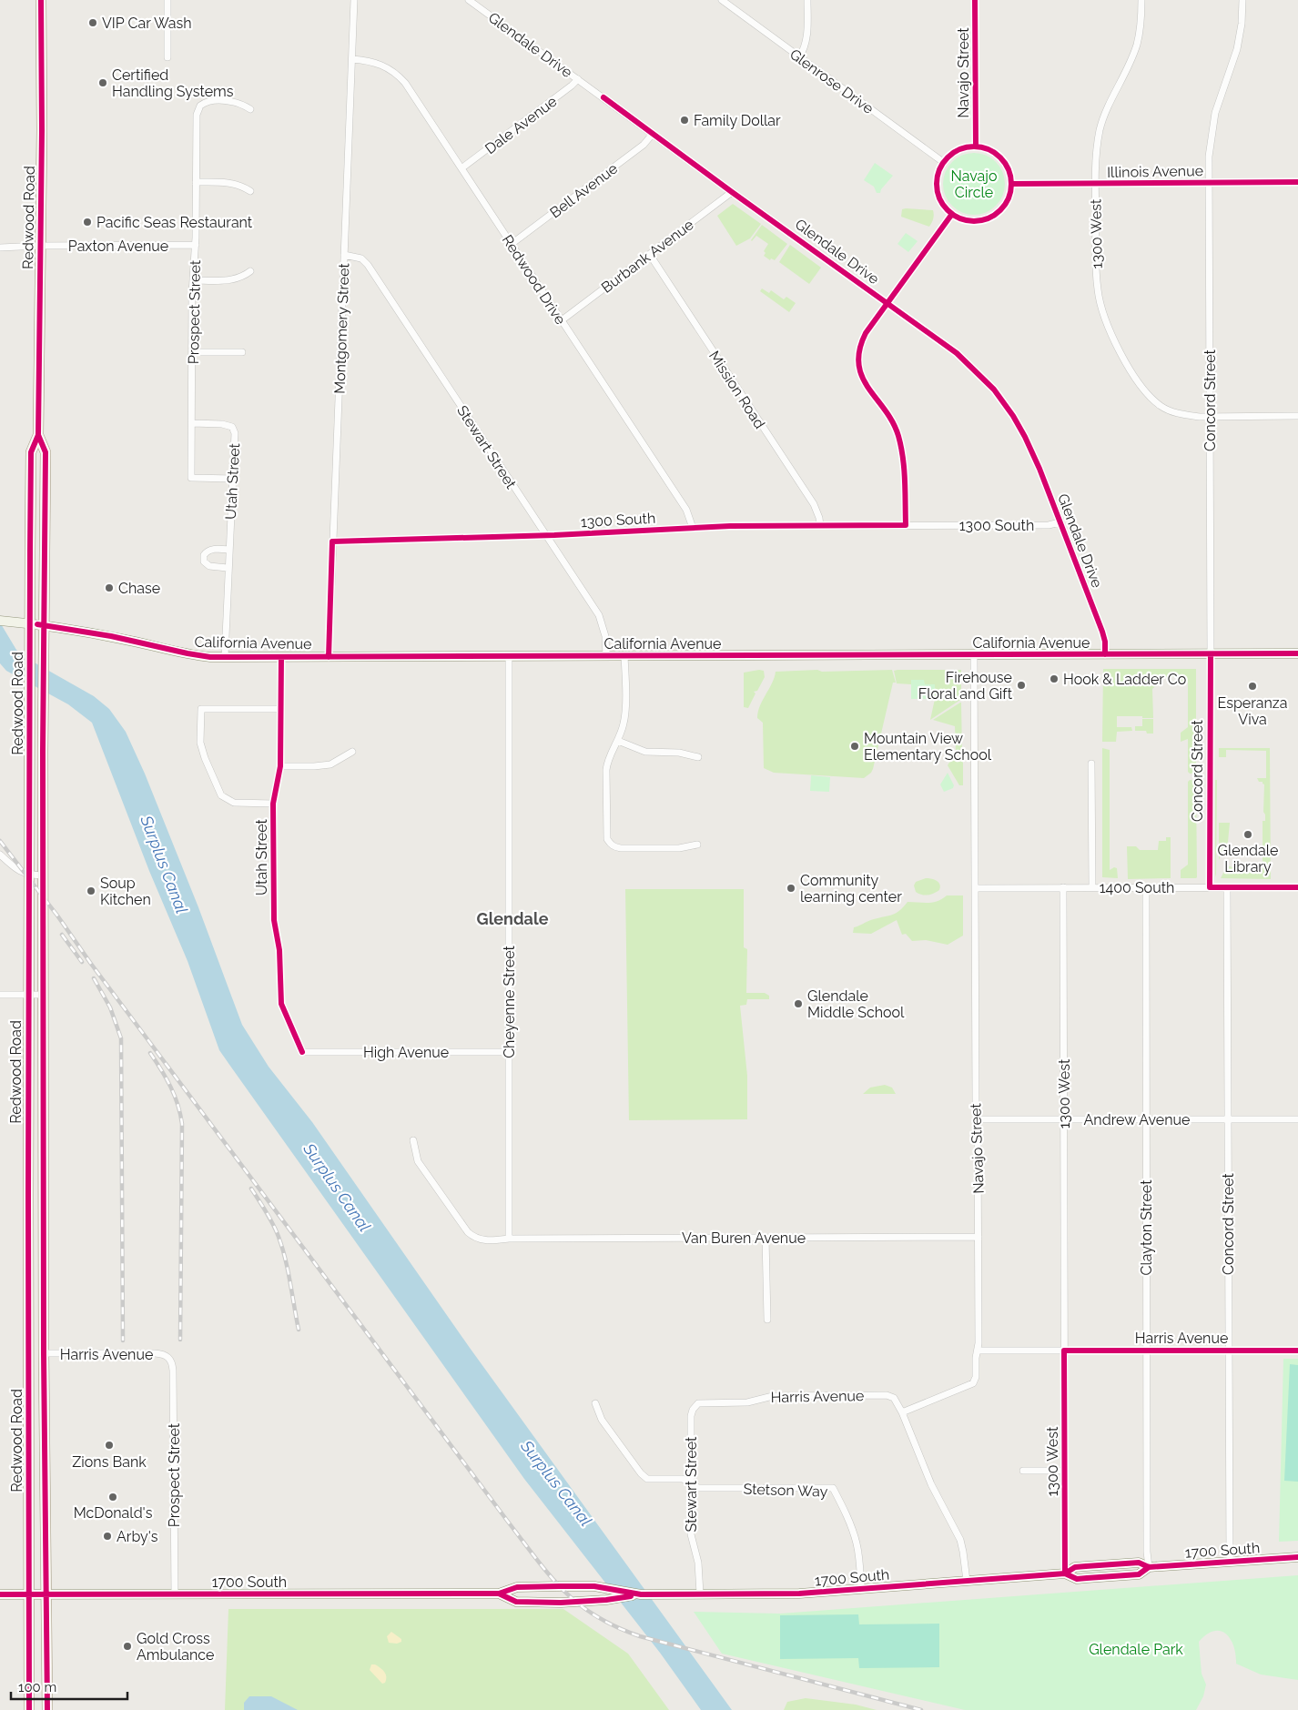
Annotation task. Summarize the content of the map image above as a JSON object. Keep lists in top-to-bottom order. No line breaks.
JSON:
{"streets":{"main road":["Redwood Road"],"street":["Glendale Drive","Navajo Street","Glenrose Drive","Dale Avenue","Illinois Avenue","Bell Avenue","1300 West","Paxton Avenue","Burbank Avenue","Redwood Drive","Prospect Street","Montgomery Street","Mission Road","Concord Street","Stewart Street","Utah Street","1300 South","California Avenue","1400 South","Cheyenne Street","High Avenue","Andrew Avenue","Clayton Street","Van Buren Avenue","Harris Avenue","Stetson Way","1700 South"]},"crossings":[["Glendale Drive","Dale Avenue"],["Glendale Drive","Bell Avenue"],["Glendale Drive","Burbank Avenue"],["Glendale Drive","1300 South"],["Glendale Drive","California Avenue"],["Navajo Street","Glenrose Drive"],["Navajo Street","Illinois Avenue"],["Navajo Street","California Avenue"],["Navajo Street","1400 South"],["Navajo Street","Andrew Avenue"],["Navajo Street","Van Buren Avenue"],["Navajo Street","Harris Avenue"],["Glenrose Drive","Illinois Avenue"],["Dale Avenue","Redwood Drive"],["Illinois Avenue","1300 West"],["Illinois Avenue","Concord Street"],["Bell Avenue","Redwood Drive"],["Redwood Road","Paxton Avenue"],["Redwood Road","California Avenue"],["Redwood Road","Harris Avenue"],["Redwood Road","1700 South"],["1300 West","Concord Street"],["1300 West","1400 South"],["1300 West","Andrew Avenue"],["1300 West","Harris Avenue"],["1300 West","1700 South"],["Paxton Avenue","Prospect Street"],["Burbank Avenue","Redwood Drive"],["Burbank Avenue","Mission Road"],["Redwood Drive","Montgomery Street"],["Redwood Drive","1300 South"],["Prospect Street","Utah Street"],["Prospect Street","Harris Avenue"],["Prospect Street","1700 South"],["Montgomery Street","Stewart Street"],["Montgomery Street","1300 South"],["Montgomery Street","California Avenue"],["Mission Road","1300 South"],["Concord Street","California Avenue"],["Concord Street","1400 South"],["Concord Street","Andrew Avenue"],["Concord Street","Harris Avenue"],["Concord Street","1700 South"],["Stewart Street","1300 South"],["Stewart Street","California Avenue"],["Stewart Street","Harris Avenue"],["Stewart Street","Stetson Way"],["Stewart Street","1700 South"],["Utah Street","California Avenue"],["Utah Street","High Avenue"],["California Avenue","Cheyenne Street"],["1400 South","Clayton Street"],["Cheyenne Street","High Avenue"],["Cheyenne Street","Van Buren Avenue"],["Andrew Avenue","Clayton Street"],["Clayton Street","Harris Avenue"],["Clayton Street","1700 South"],["Stetson Way","1700 South"]],"districts":["Glendale"],"water":["Surplus Canal"],"parks":["Navajo Circle","Glendale Park"],"places":["VIP Car Wash","Certified Handling Systems","Family Dollar","Pacific Seas Restaurant","Chase","Hook & Ladder Co","Firehouse Floral and Gift","Esperanza Viva","Mountain View Elementary School","Glendale Library","Community learning center","Soup Kitchen","Glendale Middle School","Zions Bank","McDonald's","Arby's","Gold Cross Ambulance"],"scale_bar":"100 m"}
